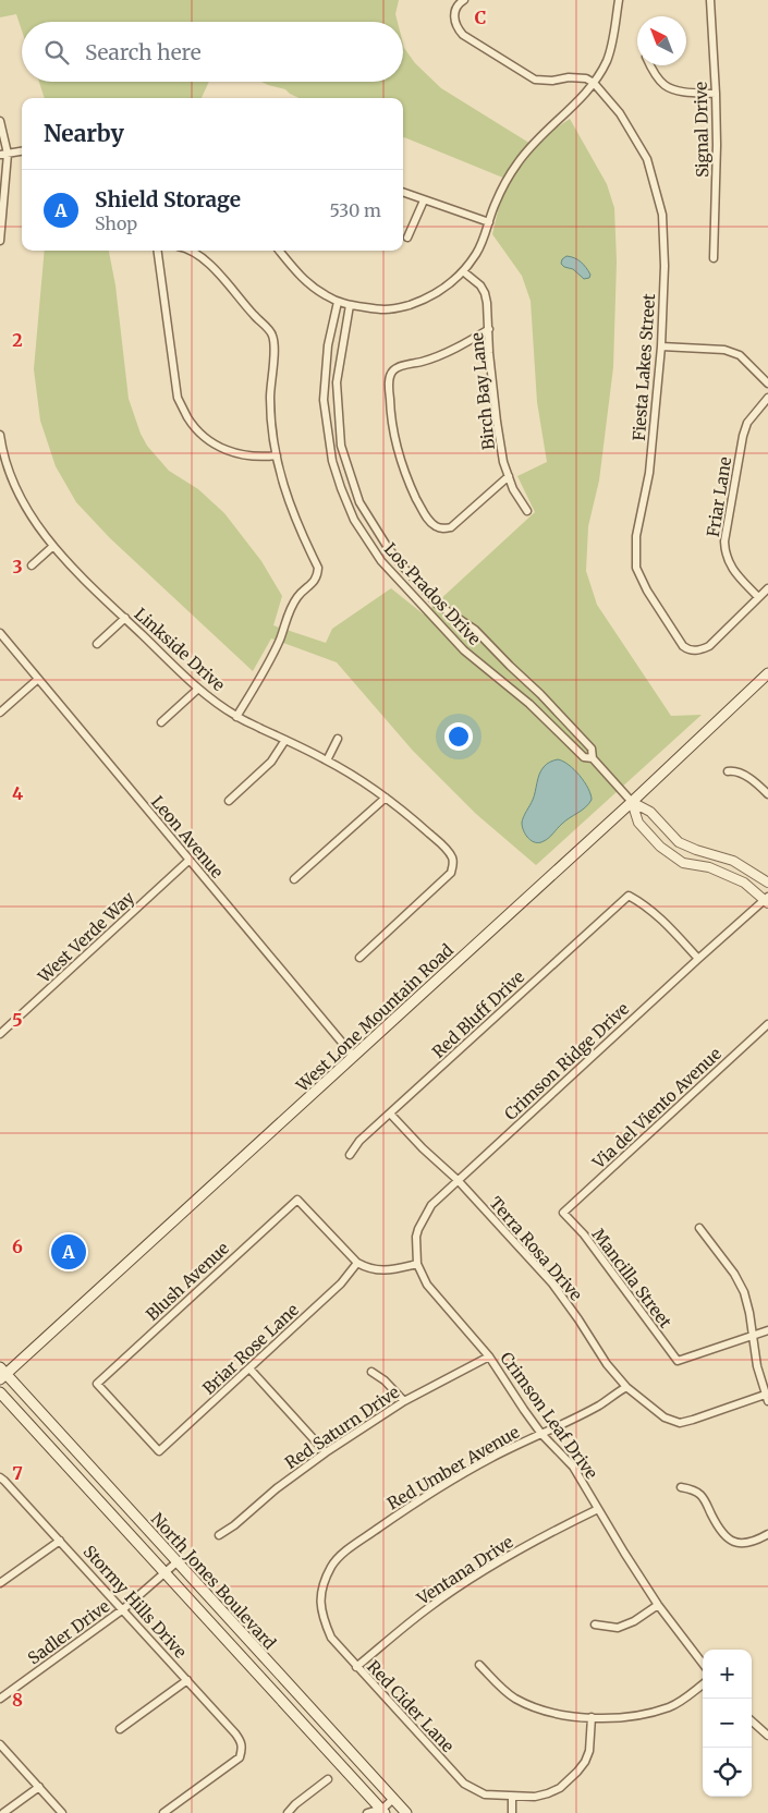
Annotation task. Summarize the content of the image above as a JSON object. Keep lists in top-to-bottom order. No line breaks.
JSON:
{"streets":{"main road":["West Lone Mountain Road","North Jones Boulevard"],"street":["Signal Drive","Fiesta Lakes Street","Birch Bay Lane","Friar Lane","Los Prados Drive","Linkside Drive","Leon Avenue","West Verde Way","Red Bluff Drive","Crimson Ridge Drive","Via del Viento Avenue","Terra Rosa Drive","Mancilla Street","Blush Avenue","Briar Rose Lane","Crimson Leaf Drive","Red Saturn Drive","Red Umber Avenue","Ventana Drive","Stormy Hills Drive","Sadler Drive","Red Cider Lane"]},"crossings":[["Fiesta Lakes Street","Friar Lane"],["Los Prados Drive","West Lone Mountain Road"],["Leon Avenue","West Verde Way"],["Leon Avenue","West Lone Mountain Road"],["Red Bluff Drive","Crimson Ridge Drive"],["Red Bluff Drive","Terra Rosa Drive"],["West Lone Mountain Road","North Jones Boulevard"],["Crimson Ridge Drive","Terra Rosa Drive"],["Crimson Ridge Drive","Crimson Leaf Drive"],["Via del Viento Avenue","Mancilla Street"],["Terra Rosa Drive","Red Umber Avenue"],["Blush Avenue","Briar Rose Lane"],["Crimson Leaf Drive","Red Saturn Drive"],["Crimson Leaf Drive","Red Umber Avenue"],["Crimson Leaf Drive","Ventana Drive"],["Red Umber Avenue","Red Cider Lane"],["Ventana Drive","Red Cider Lane"],["North Jones Boulevard","Sadler Drive"],["Stormy Hills Drive","Sadler Drive"]],"north":"top left","page":{"search":"Search here","heading":"Nearby","list":[{"mark":"A","name":"Shield Storage","note":"Shop","value":"530 m"}],"pins":"A","map_buttons":["+","−"]},"grid":{"columns":["C"],"rows":["2","3","4","5","6","7","8"]}}
